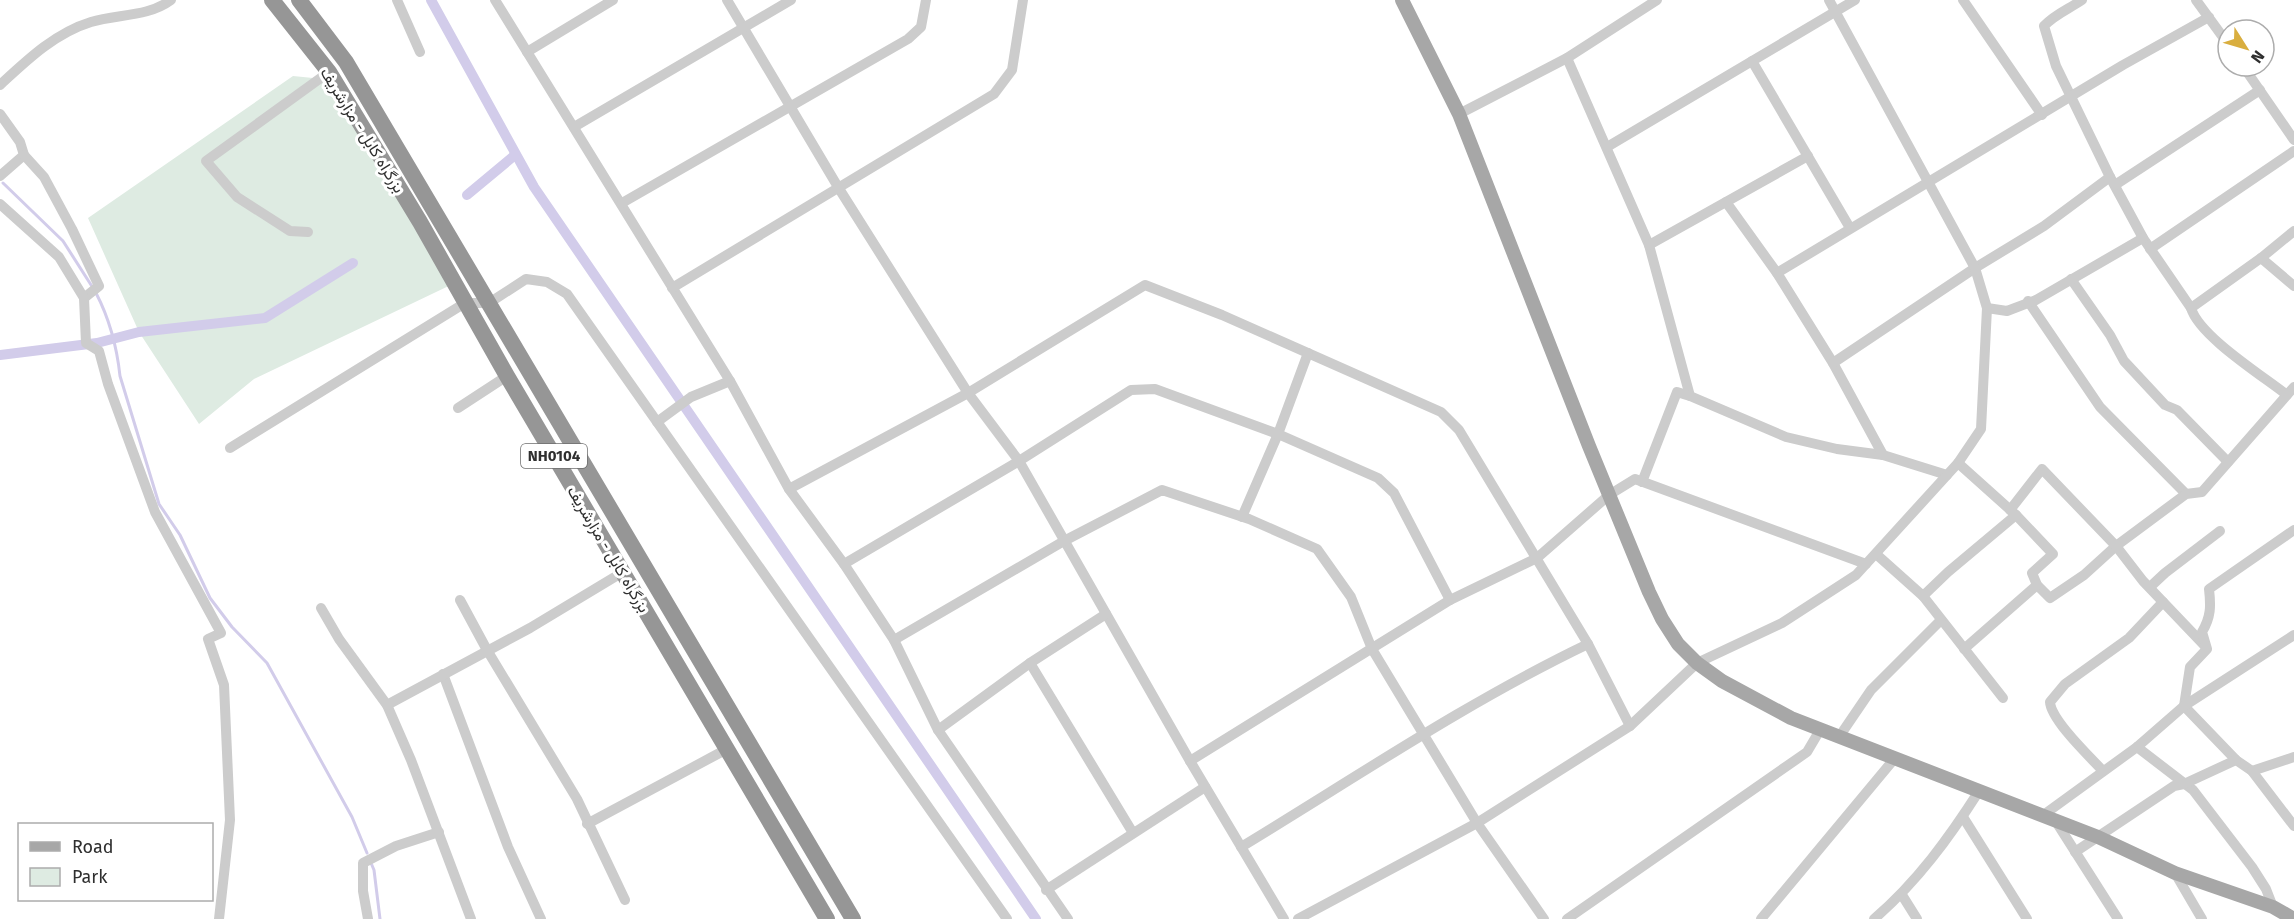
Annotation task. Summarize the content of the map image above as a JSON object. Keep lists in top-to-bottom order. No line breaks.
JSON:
{"streets":{"highway":["بزرگراه کابل - مزارشریف","NH0104"]},"legend":["Road","Park"],"north":"bottom right"}
